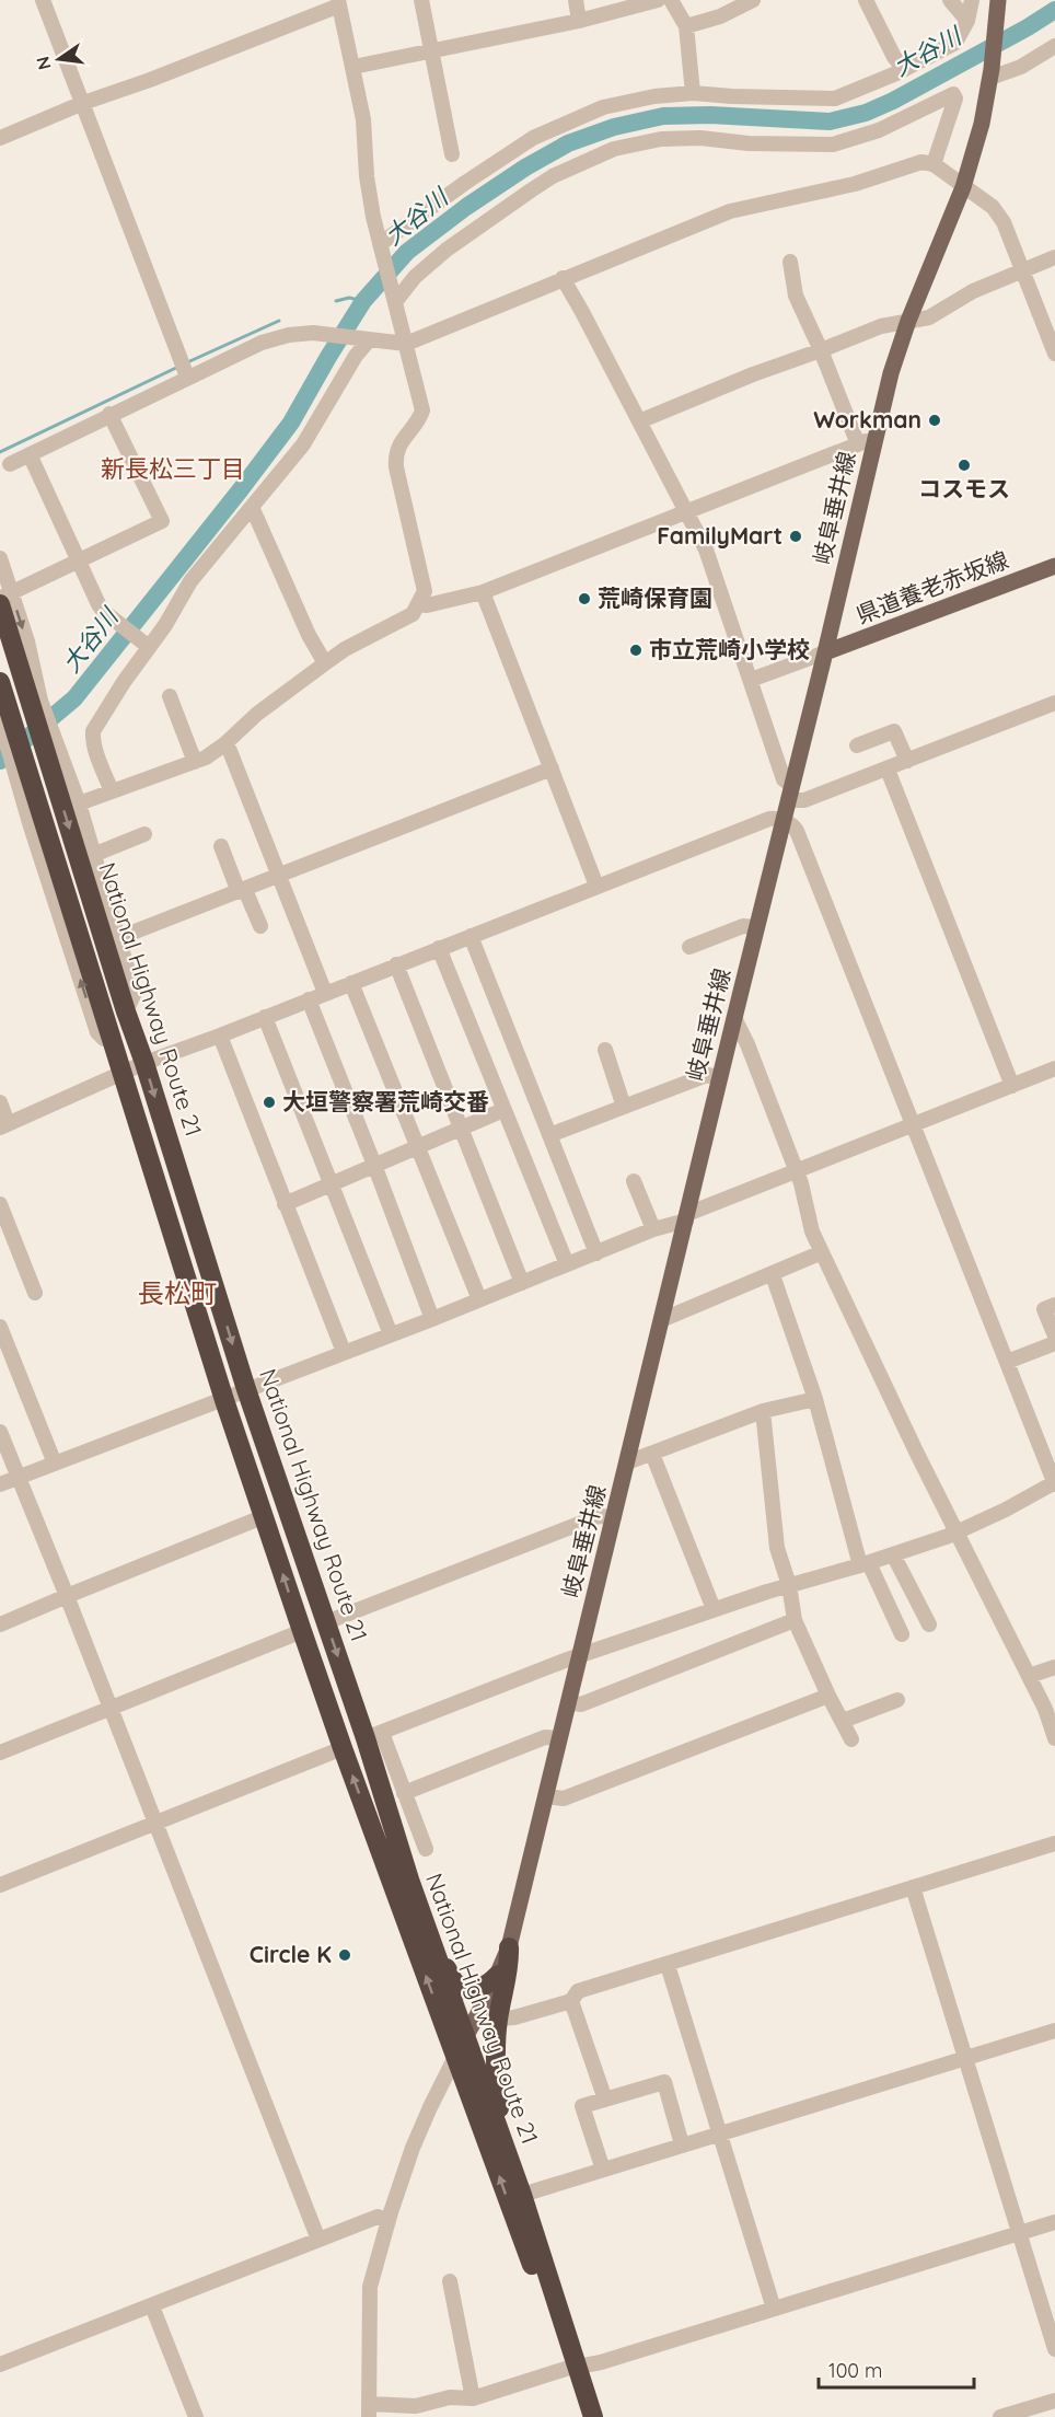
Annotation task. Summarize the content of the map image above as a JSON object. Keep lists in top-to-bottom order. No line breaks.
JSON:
{"streets":{"highway":["National Highway Route 21"],"main road":["岐阜垂井線","県道養老赤坂線"]},"crossings":[["岐阜垂井線","県道養老赤坂線"],["岐阜垂井線","National Highway Route 21"]],"districts":["新長松三丁目","長松町"],"water":["大谷川"],"places":["Workman","コスモス","FamilyMart","荒崎保育園","市立荒崎小学校","大垣警察署荒崎交番","Circle K"],"scale_bar":"100 m","north":"left"}
